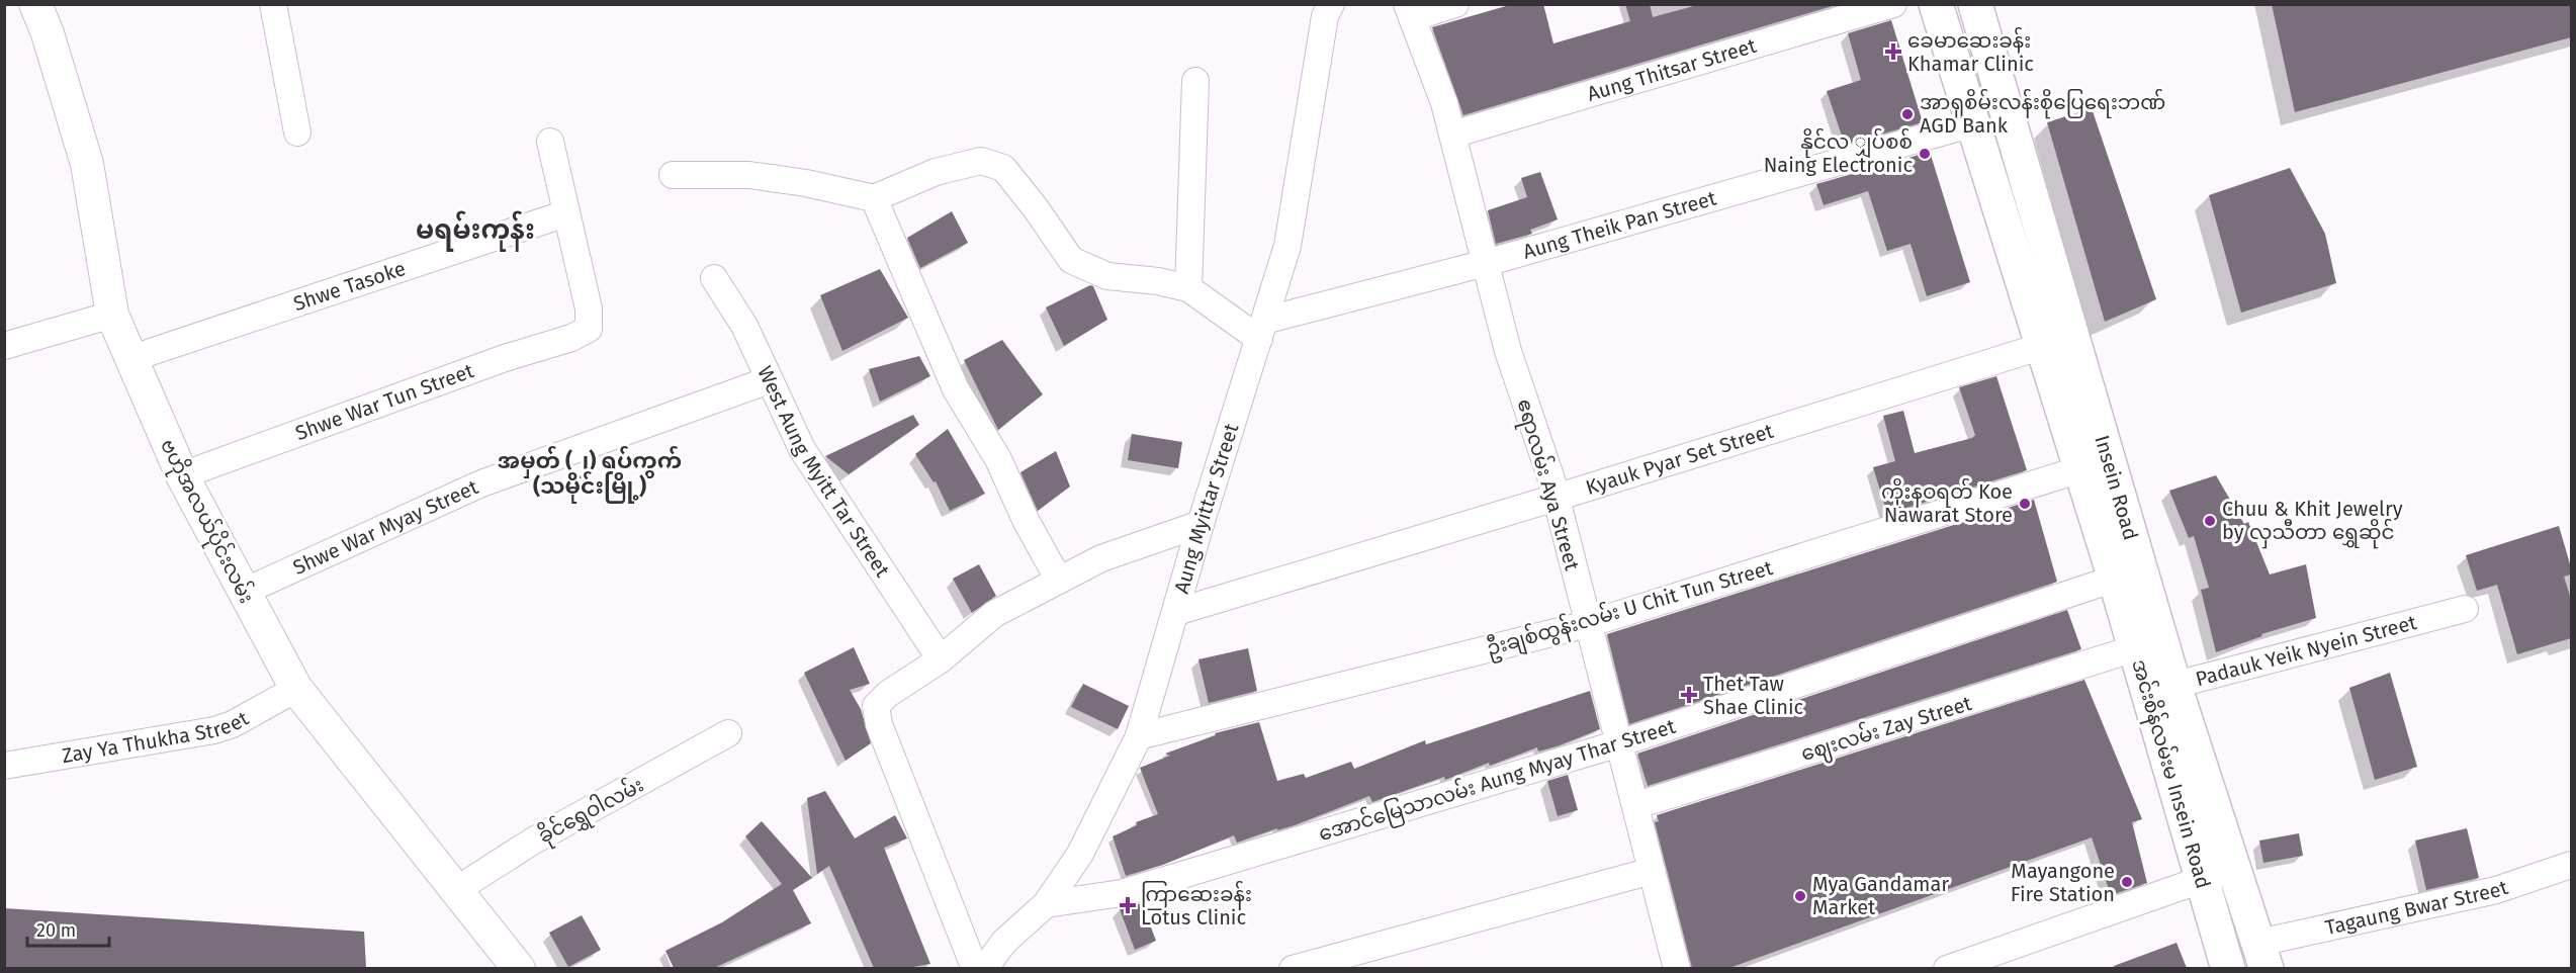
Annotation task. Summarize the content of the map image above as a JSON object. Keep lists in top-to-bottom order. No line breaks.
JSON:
{"streets":{"main road":["Insein Road","အင်းစိန်လမ်းမ Insein Road"],"street":["Aung Thitsar Street","Aung Theik Pan Street","Shwe Tasoke","Shwe War Tun Street","Kyauk Pyar Set Street","West Aung Myitt Tar Street","ဧရာလမ်း Aya Street","Aung Myittar Street","ဗဟိုအလယ်ပိုင်းလမ်း","Shwe War Myay Street","ဦးချစ်ထွန်းလမ်း U Chit Tun Street","Padauk Yeik Nyein Street","ဈေးလမ်း Zay Street","Zay Ya Thukha Street","အောင်မြေသာလမ်း Aung Myay Thar Street","ခိုင်ရွှေဝါလမ်း","Tagaung Bwar Street"]},"crossings":[["Aung Thitsar Street","ဧရာလမ်း Aya Street"],["Aung Theik Pan Street","ဧရာလမ်း Aya Street"],["Aung Theik Pan Street","Insein Road"],["Aung Theik Pan Street","Aung Myittar Street"],["Shwe Tasoke","Shwe War Tun Street"],["Shwe Tasoke","ဗဟိုအလယ်ပိုင်းလမ်း"],["Shwe War Tun Street","ဗဟိုအလယ်ပိုင်းလမ်း"],["Kyauk Pyar Set Street","ဧရာလမ်း Aya Street"],["Kyauk Pyar Set Street","Insein Road"],["Kyauk Pyar Set Street","Aung Myittar Street"],["West Aung Myitt Tar Street","Shwe War Myay Street"],["ဧရာလမ်း Aya Street","ဦးချစ်ထွန်းလမ်း U Chit Tun Street"],["ဧရာလမ်း Aya Street","ဈေးလမ်း Zay Street"],["ဧရာလမ်း Aya Street","အောင်မြေသာလမ်း Aung Myay Thar Street"],["Insein Road","ဦးချစ်ထွန်းလမ်း U Chit Tun Street"],["Insein Road","Padauk Yeik Nyein Street"],["Insein Road","အင်းစိန်လမ်းမ Insein Road"],["Insein Road","အောင်မြေသာလမ်း Aung Myay Thar Street"],["Insein Road","Tagaung Bwar Street"],["Aung Myittar Street","ဦးချစ်ထွန်းလမ်း U Chit Tun Street"],["Aung Myittar Street","အောင်မြေသာလမ်း Aung Myay Thar Street"],["ဗဟိုအလယ်ပိုင်းလမ်း","Shwe War Myay Street"],["ဗဟိုအလယ်ပိုင်းလမ်း","Zay Ya Thukha Street"],["ဗဟိုအလယ်ပိုင်းလမ်း","ခိုင်ရွှေဝါလမ်း"],["Padauk Yeik Nyein Street","အင်းစိန်လမ်းမ Insein Road"],["ဈေးလမ်း Zay Street","အင်းစိန်လမ်းမ Insein Road"],["အင်းစိန်လမ်းမ Insein Road","အောင်မြေသာလမ်း Aung Myay Thar Street"]],"districts":["မရမ်းကုန်း","အမှတ် (၂) ရပ်ကွက် (သမိုင်းမြို့)"],"places":{"health":["ခေမာဆေးခန်း Khamar Clinic","Thet Taw Shae Clinic","ကြာဆေးခန်း Lotus Clinic"],"other":["အာရှစိမ်းလန်းစိုပြေရေးဘဏ် AGD Bank","နိုင်လ ျှပ်စစ် Naing Electronic","ကိုးနဝရတ် Koe Nawarat Store","Chuu & Khit Jewelry by လှသီတာ ရွှေဆိုင်","Mayangone Fire Station","Mya Gandamar Market"]},"scale_bar":"20 m"}
